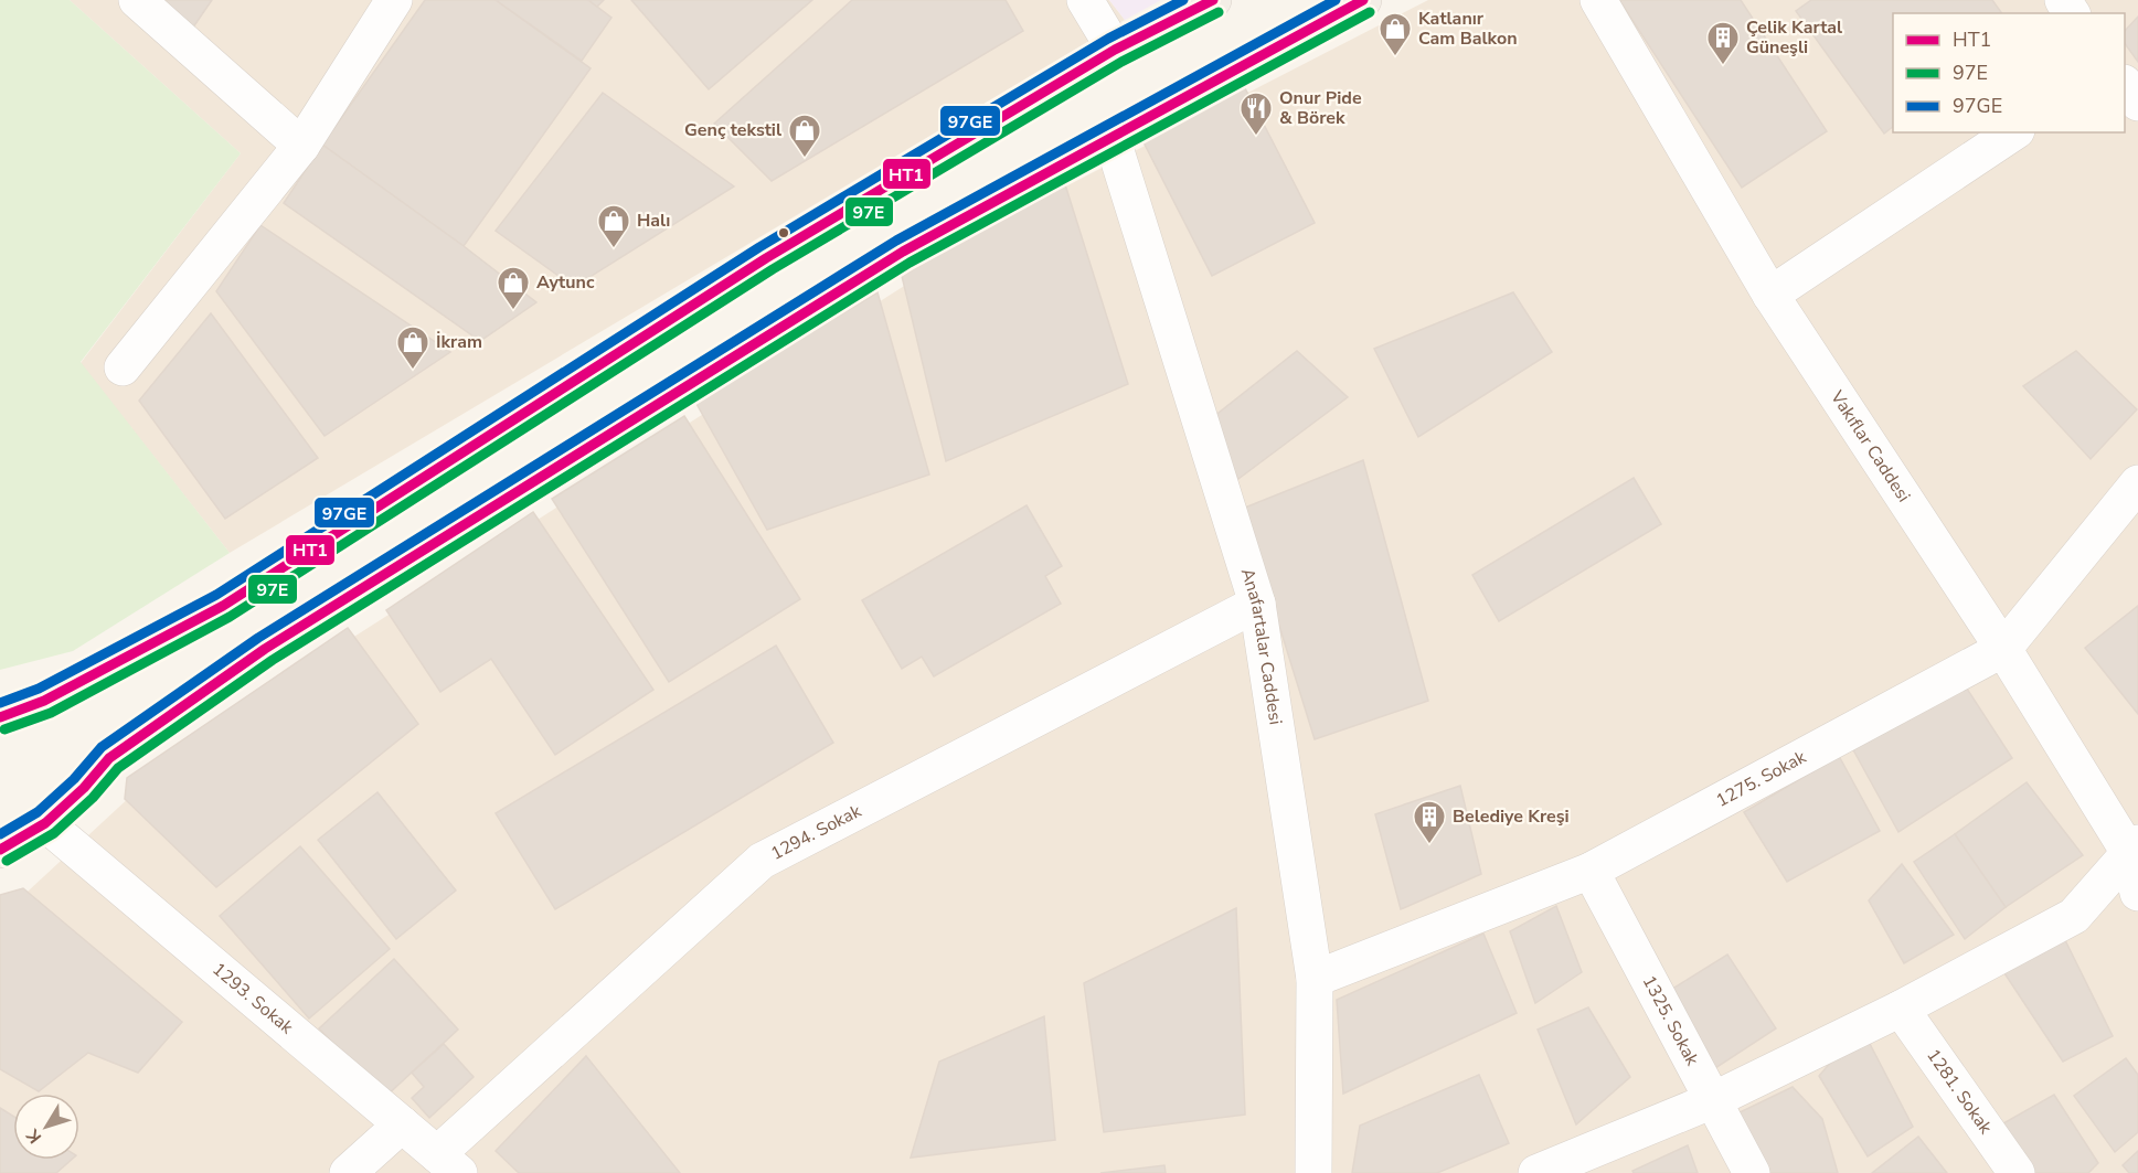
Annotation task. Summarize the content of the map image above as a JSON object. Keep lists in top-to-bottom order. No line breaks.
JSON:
{"streets":{"street":["Vakıflar Caddesi","Anafartalar Caddesi","1275. Sokak","1294. Sokak","1293. Sokak","1325. Sokak","1281. Sokak"]},"crossings":[["Vakıflar Caddesi","1275. Sokak"],["Anafartalar Caddesi","1275. Sokak"],["Anafartalar Caddesi","1294. Sokak"],["1275. Sokak","1325. Sokak"],["1294. Sokak","1293. Sokak"]],"places":{"shop":["Katlanır Cam Balkon","Genç tekstil","Halı","Aytunc","İkram"],"building":["Çelik Kartal Güneşli","Belediye Kreşi"],"restaurant":["Onur Pide & Börek"]},"lines":["transit line HT1","transit line 97GE","transit line 97E"],"legend":["HT1","97E","97GE"],"north":"bottom left"}
